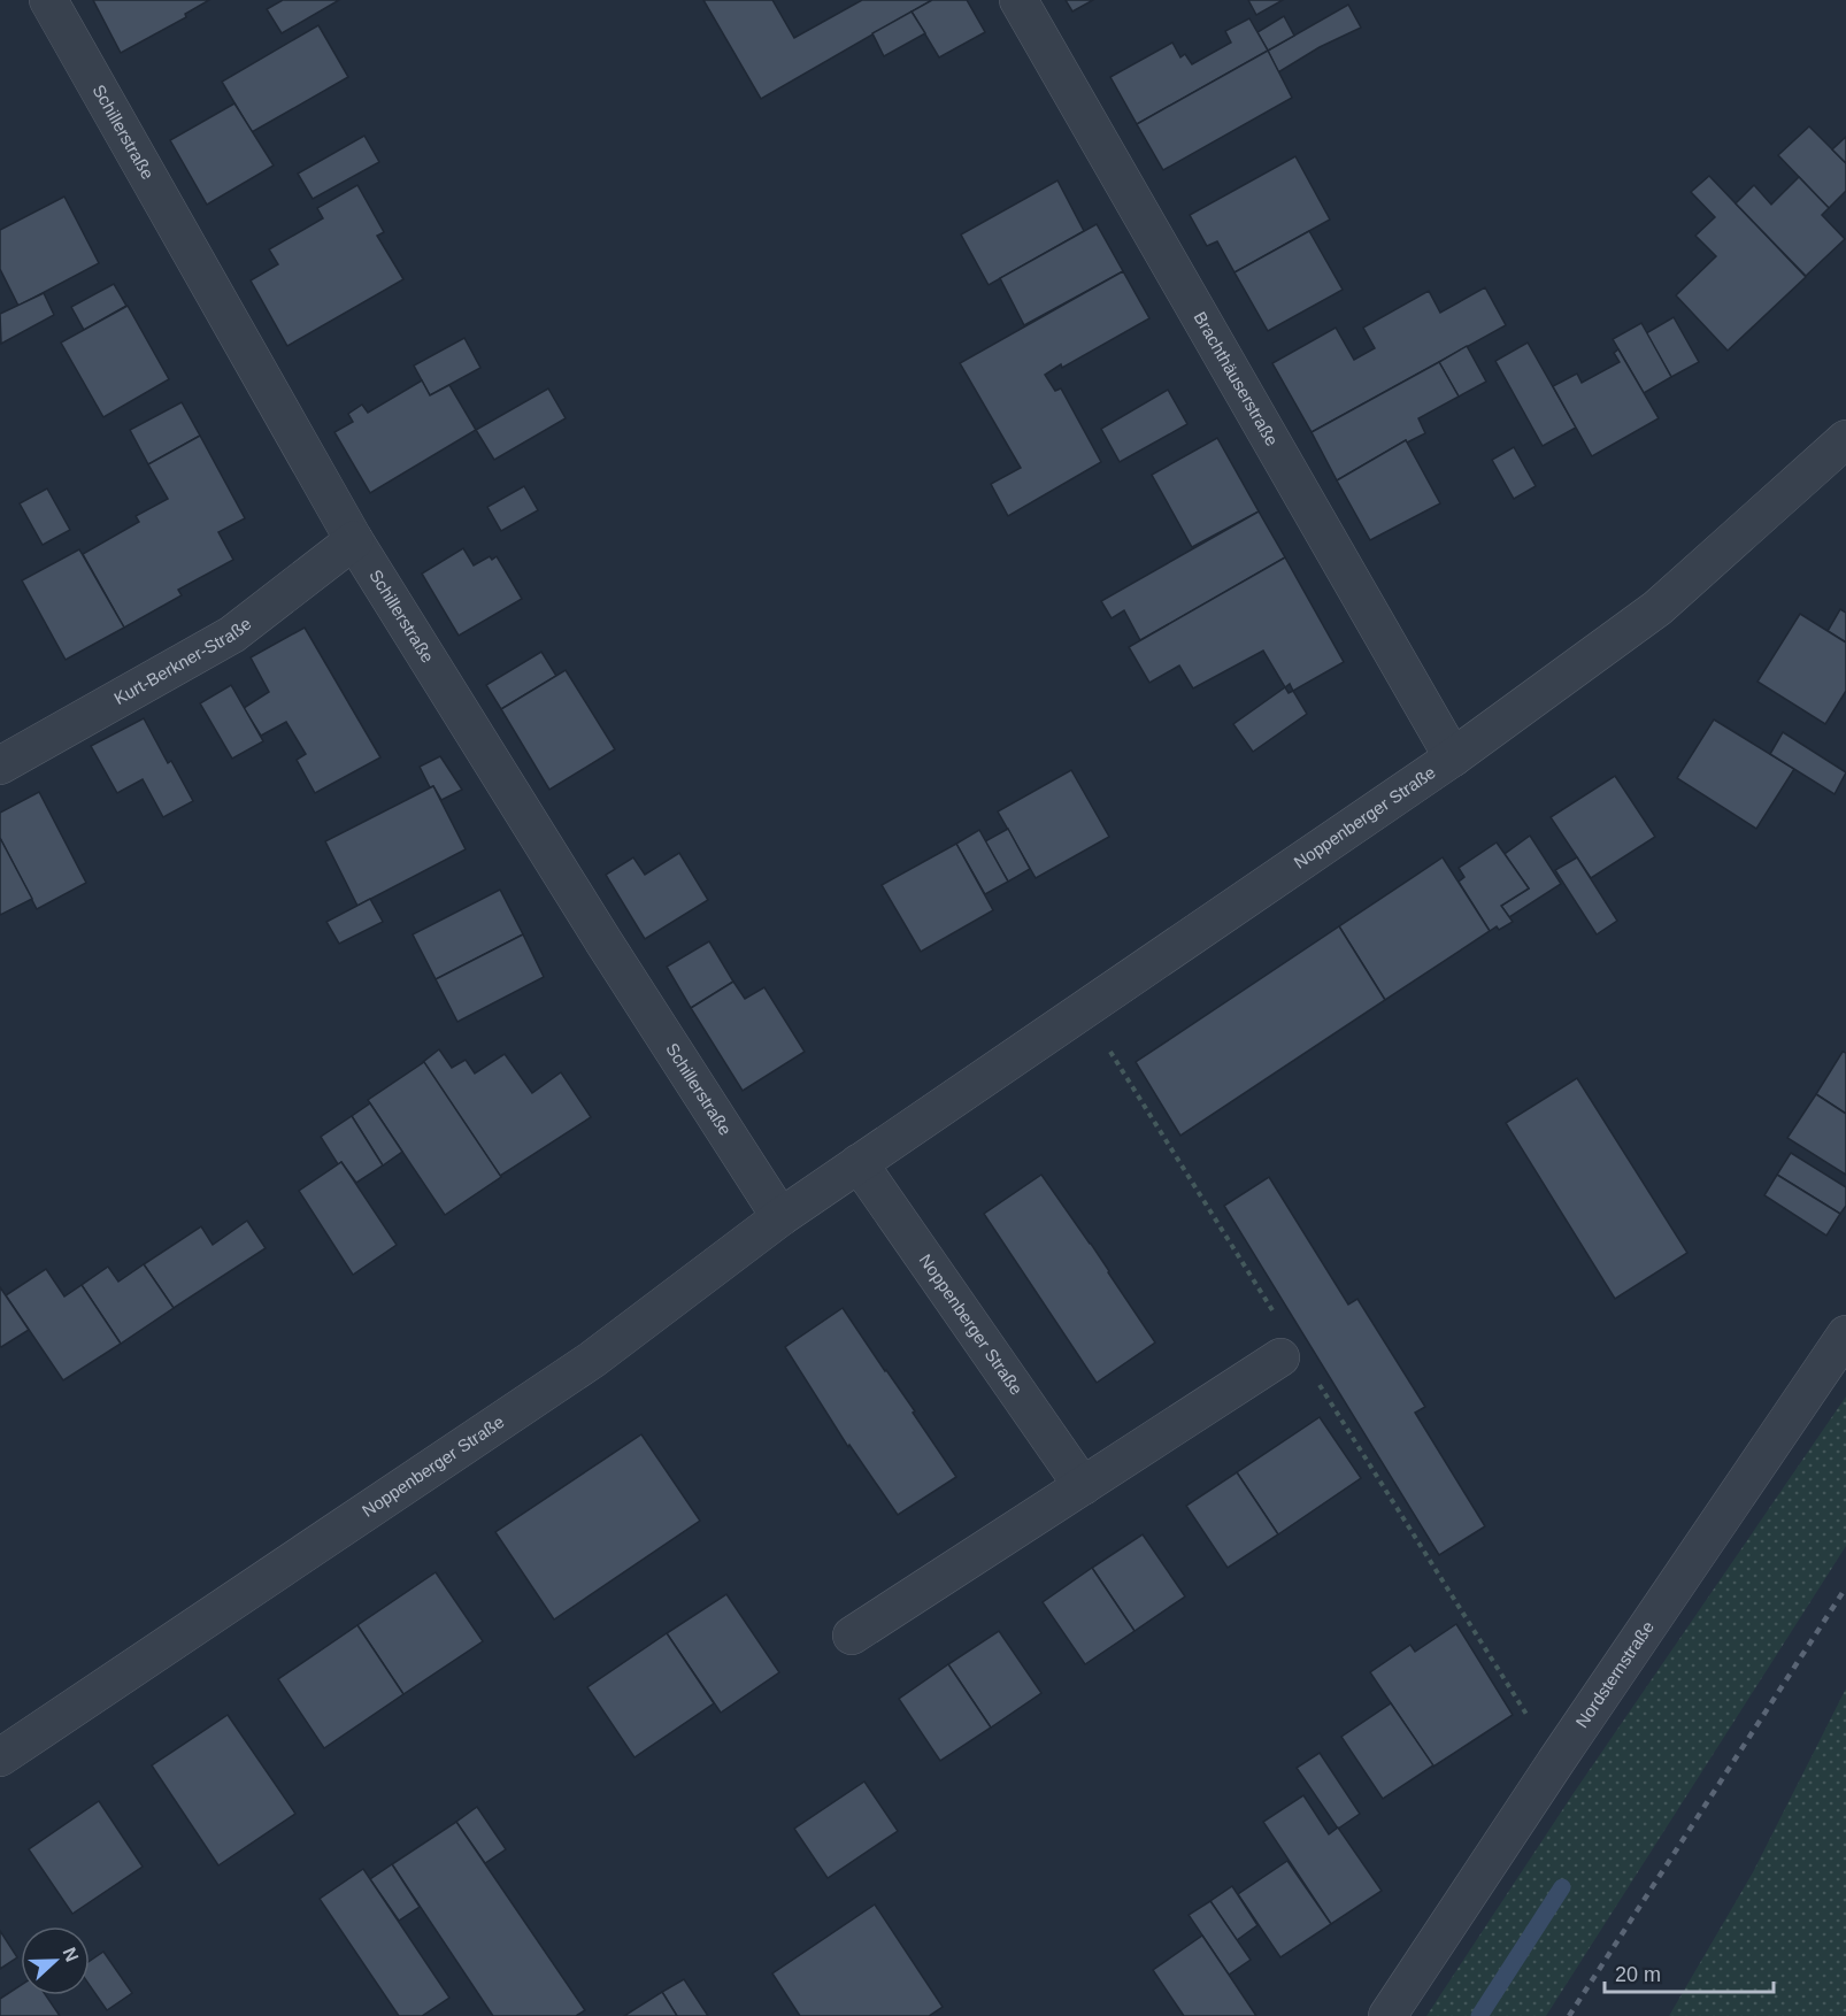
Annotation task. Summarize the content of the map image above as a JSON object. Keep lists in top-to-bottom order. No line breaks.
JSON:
{"streets":{"street":["Schillerstraße","Brachthäuserstraße","Kurt-Berkner-Straße","Noppenberger Straße","Nordsternstraße"]},"crossings":[["Schillerstraße","Kurt-Berkner-Straße"],["Schillerstraße","Noppenberger Straße"],["Brachthäuserstraße","Noppenberger Straße"]],"scale_bar":"20 m","north":"right"}
